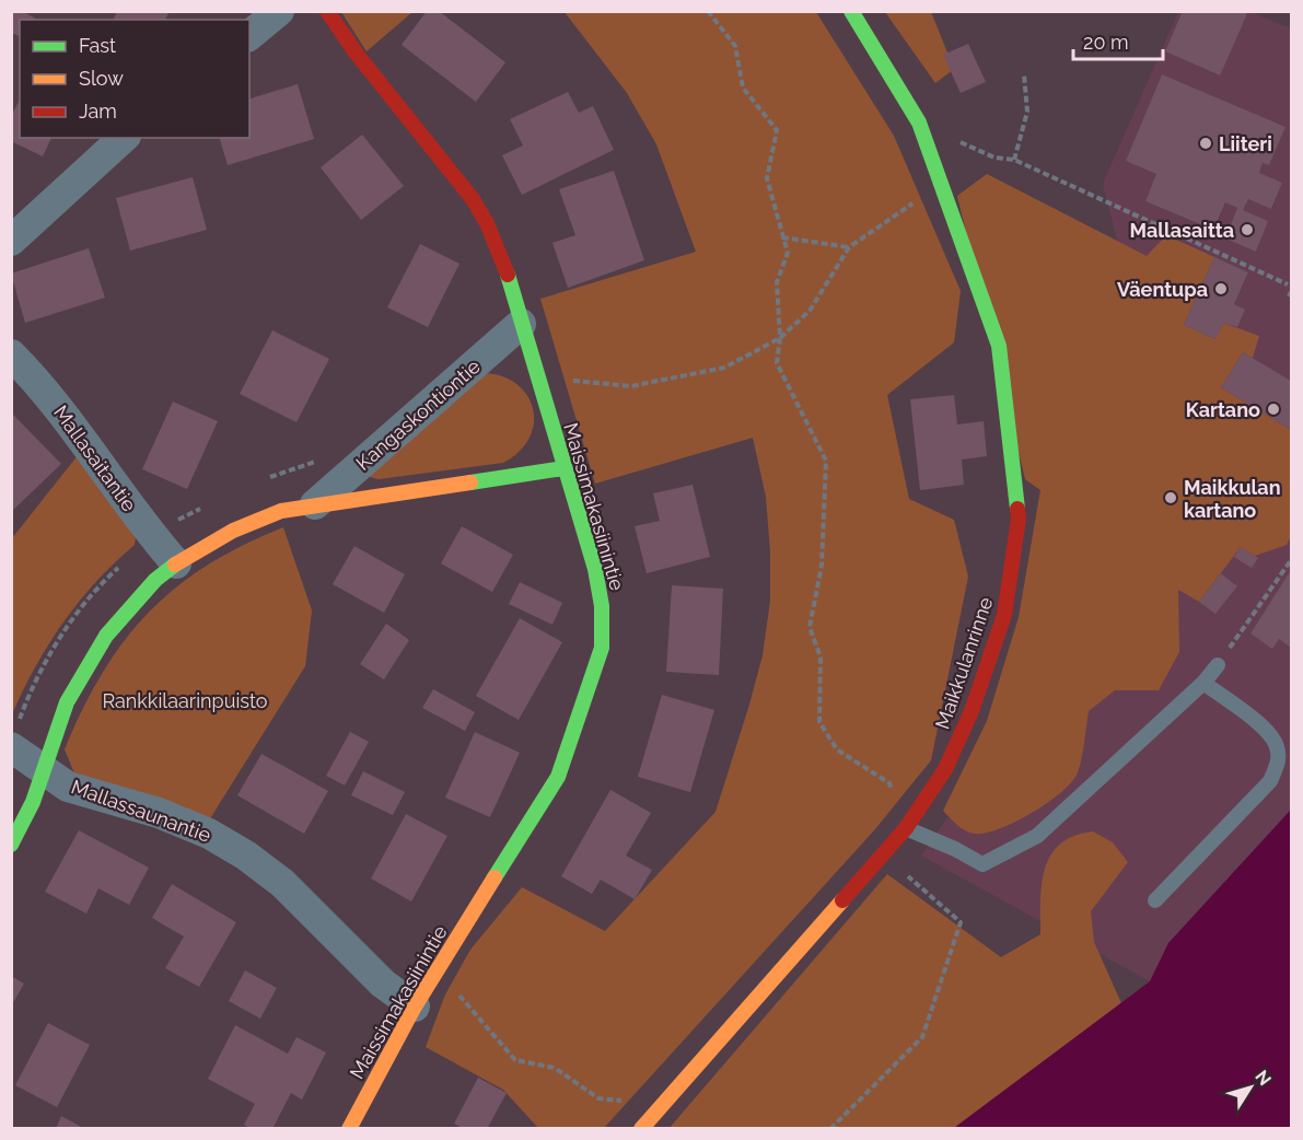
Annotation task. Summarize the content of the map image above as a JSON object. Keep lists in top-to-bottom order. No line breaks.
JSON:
{"streets":{"street":["Kangaskontiontie","Mallasaitantie","Maissimakasiinintie","Maikkulanrinne","Mallassaunantie"]},"crossings":[["Kangaskontiontie","Mallasaitantie"],["Kangaskontiontie","Maissimakasiinintie"],["Kangaskontiontie","Mallassaunantie"],["Maissimakasiinintie","Mallassaunantie"]],"parks":["Rankkilaarinpuisto"],"places":["Liiteri","Mallasaitta","Väentupa","Kartano","Maikkulan kartano"],"legend":["Fast","Slow","Jam"],"scale_bar":"20 m","north":"top right"}
